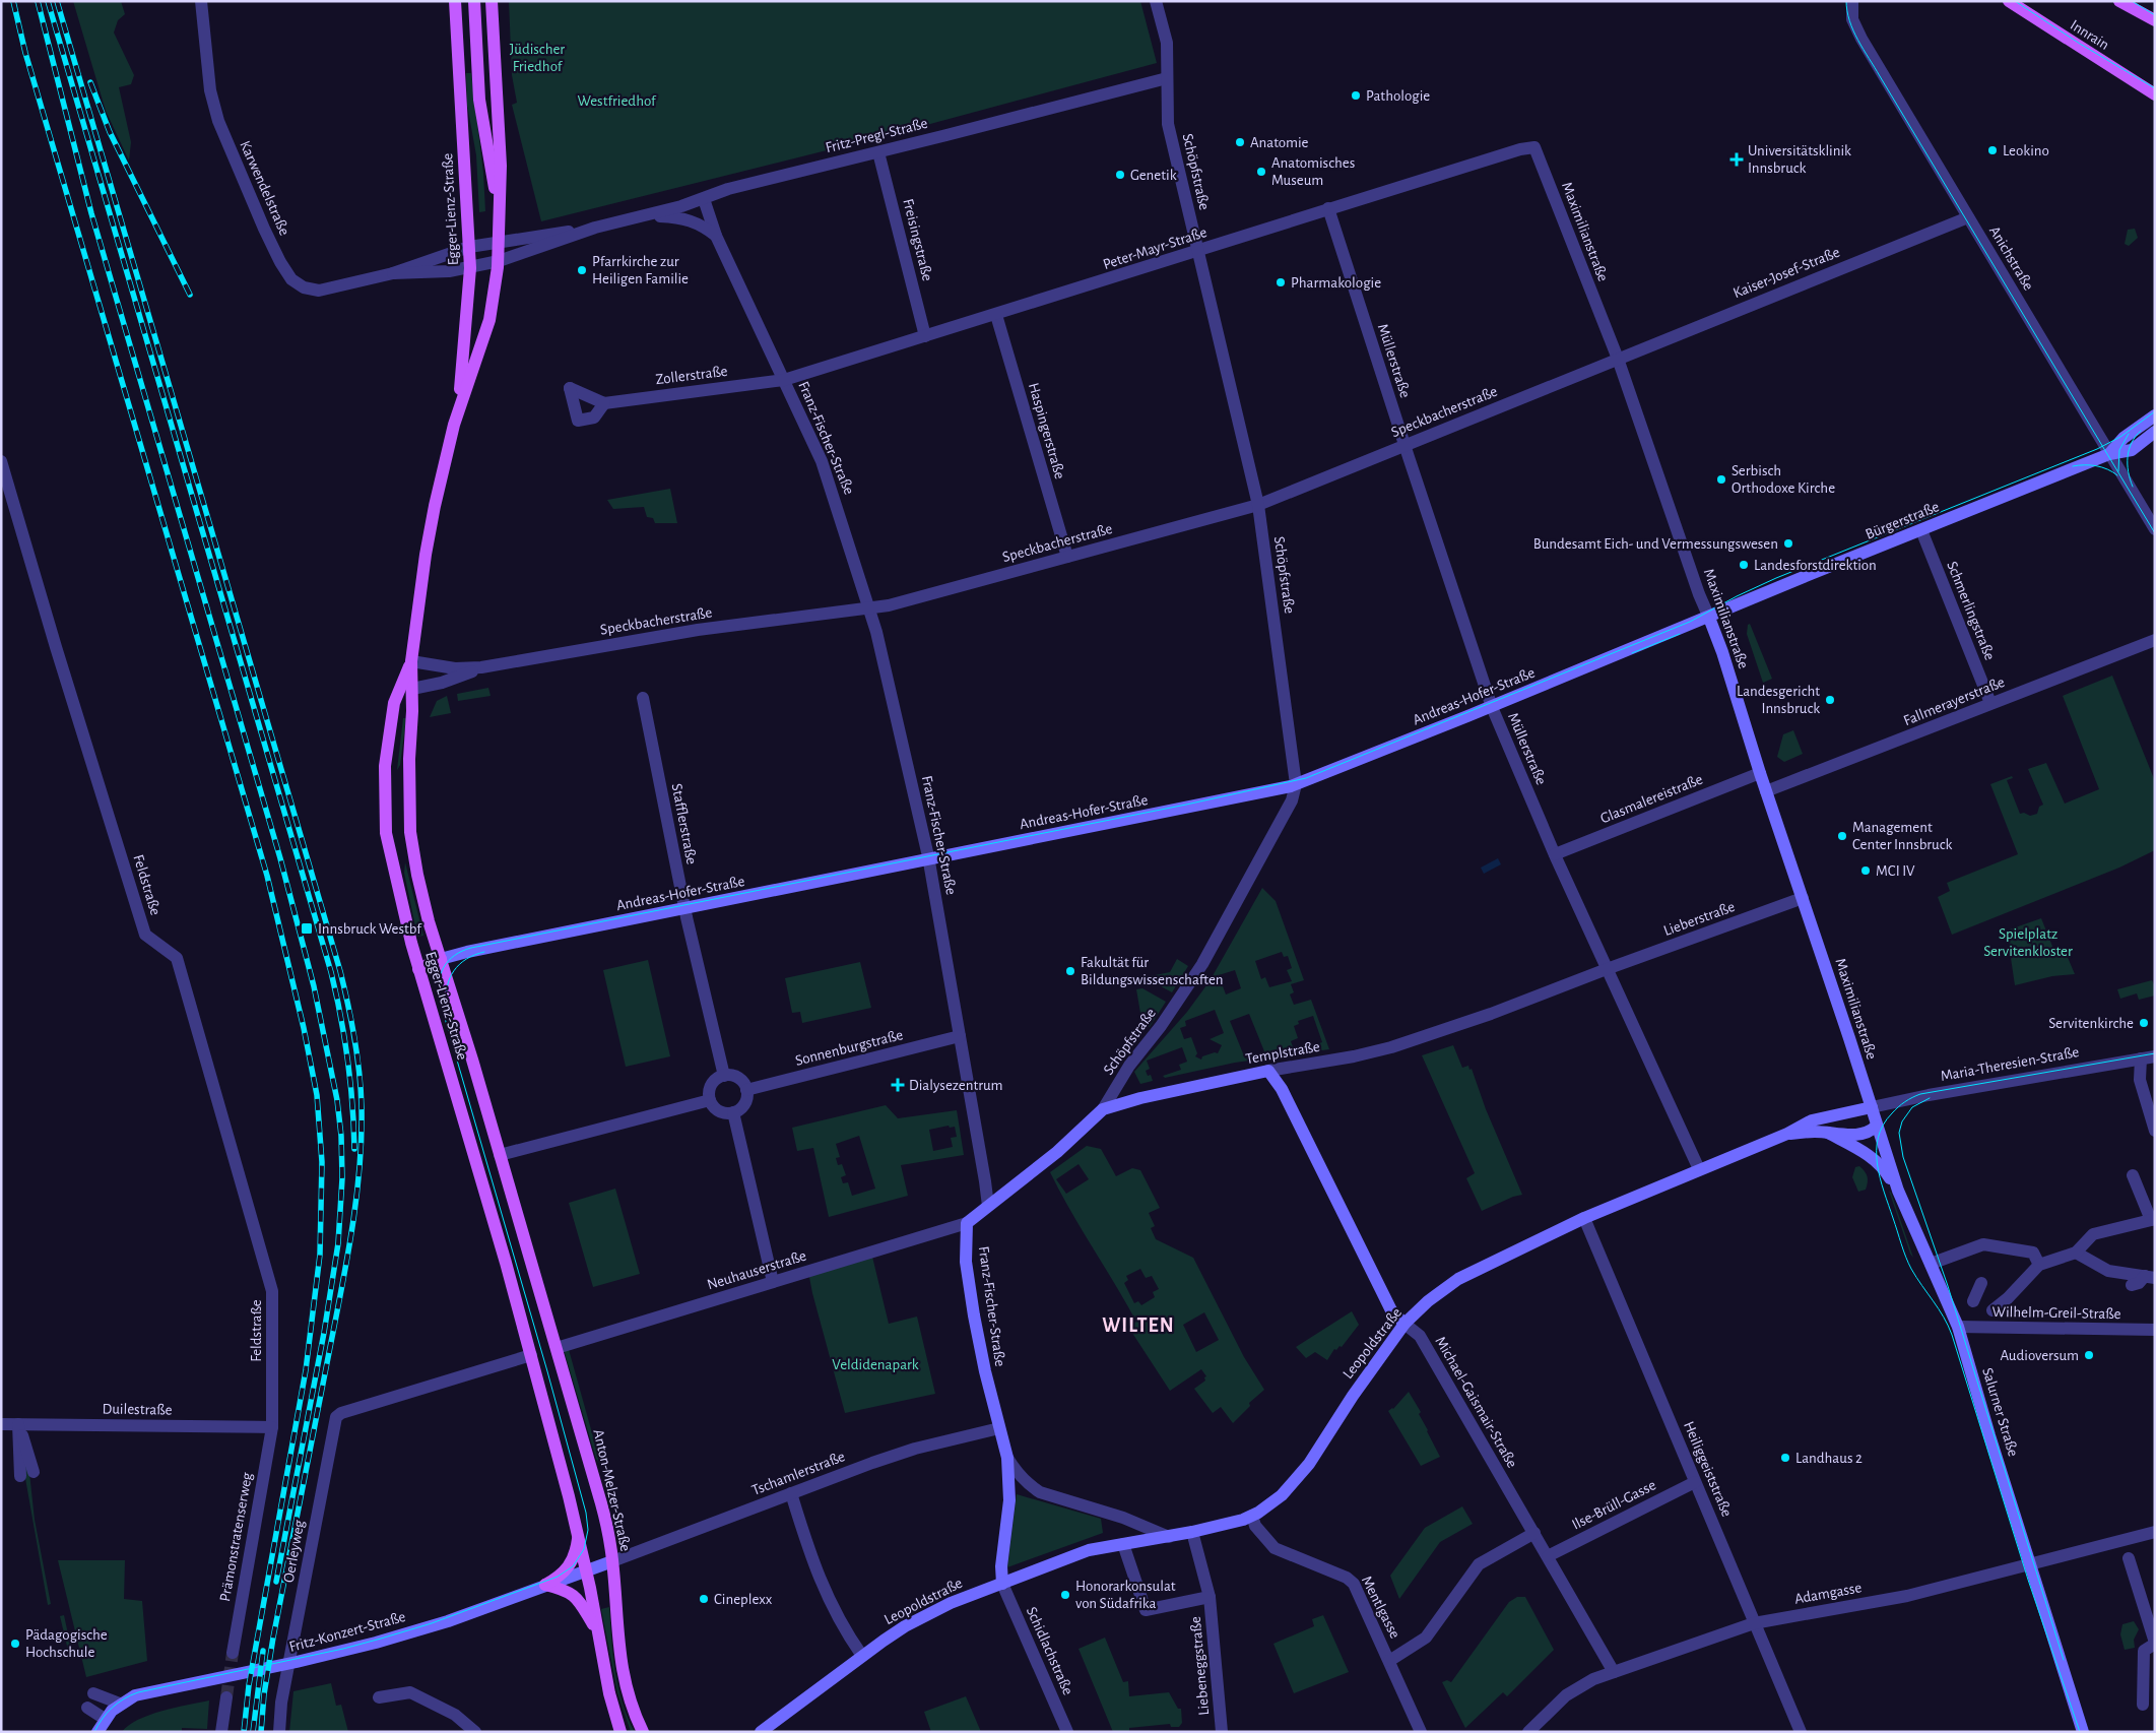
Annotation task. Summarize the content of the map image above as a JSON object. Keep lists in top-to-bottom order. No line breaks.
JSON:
{"streets":{"main road":["Innrain","Egger-Lienz-Straße","Anton-Melzer-Straße"],"street":["Fritz-Pregl-Straße","Schöpfstraße","Karwendelstraße","Maximilianstraße","Freisingstraße","Peter-Mayr-Straße","Anichstraße","Kaiser-Josef-Straße","Müllerstraße","Zollerstraße","Speckbacherstraße","Haspingerstraße","Franz-Fischer-Straße","Bürgerstraße","Schmerlingstraße","Andreas-Hofer-Straße","Fallmerayerstraße","Glasmalereistraße","Stafflerstraße","Feldstraße","Lieberstraße","Sonnenburgstraße","Templstraße","Maria-Theresien-Straße","Neuhauserstraße","Wilhelm-Greil-Straße","Leopoldstraße","Michael-Gaismair-Straße","Duilestraße","Salurner Straße","Heiliggeiststraße","Tschamlerstraße","Ilse-Brüll-Gasse","Prämonstratenserweg","Oerleyweg","Adamgasse","Mentlgasse","Fritz-Konzert-Straße","Schidlachstraße","Liebeneggstraße"]},"crossings":[["Fritz-Pregl-Straße","Schöpfstraße"],["Fritz-Pregl-Straße","Karwendelstraße"],["Fritz-Pregl-Straße","Egger-Lienz-Straße"],["Fritz-Pregl-Straße","Freisingstraße"],["Fritz-Pregl-Straße","Franz-Fischer-Straße"],["Schöpfstraße","Peter-Mayr-Straße"],["Schöpfstraße","Speckbacherstraße"],["Schöpfstraße","Andreas-Hofer-Straße"],["Schöpfstraße","Templstraße"],["Karwendelstraße","Egger-Lienz-Straße"],["Egger-Lienz-Straße","Speckbacherstraße"],["Egger-Lienz-Straße","Andreas-Hofer-Straße"],["Egger-Lienz-Straße","Neuhauserstraße"],["Egger-Lienz-Straße","Anton-Melzer-Straße"],["Egger-Lienz-Straße","Oerleyweg"],["Maximilianstraße","Peter-Mayr-Straße"],["Maximilianstraße","Kaiser-Josef-Straße"],["Maximilianstraße","Speckbacherstraße"],["Maximilianstraße","Bürgerstraße"],["Maximilianstraße","Andreas-Hofer-Straße"],["Maximilianstraße","Fallmerayerstraße"],["Maximilianstraße","Glasmalereistraße"],["Maximilianstraße","Lieberstraße"],["Maximilianstraße","Maria-Theresien-Straße"],["Maximilianstraße","Leopoldstraße"],["Maximilianstraße","Salurner Straße"],["Freisingstraße","Peter-Mayr-Straße"],["Peter-Mayr-Straße","Müllerstraße"],["Peter-Mayr-Straße","Zollerstraße"],["Peter-Mayr-Straße","Haspingerstraße"],["Peter-Mayr-Straße","Franz-Fischer-Straße"],["Anichstraße","Kaiser-Josef-Straße"],["Anichstraße","Bürgerstraße"],["Kaiser-Josef-Straße","Speckbacherstraße"],["Müllerstraße","Speckbacherstraße"],["Müllerstraße","Andreas-Hofer-Straße"],["Müllerstraße","Glasmalereistraße"],["Müllerstraße","Lieberstraße"],["Müllerstraße","Templstraße"],["Müllerstraße","Leopoldstraße"],["Zollerstraße","Franz-Fischer-Straße"],["Speckbacherstraße","Haspingerstraße"],["Speckbacherstraße","Franz-Fischer-Straße"],["Franz-Fischer-Straße","Andreas-Hofer-Straße"],["Franz-Fischer-Straße","Sonnenburgstraße"],["Franz-Fischer-Straße","Templstraße"],["Franz-Fischer-Straße","Neuhauserstraße"],["Franz-Fischer-Straße","Leopoldstraße"],["Franz-Fischer-Straße","Tschamlerstraße"],["Franz-Fischer-Straße","Schidlachstraße"],["Bürgerstraße","Schmerlingstraße"],["Bürgerstraße","Andreas-Hofer-Straße"],["Schmerlingstraße","Fallmerayerstraße"],["Andreas-Hofer-Straße","Stafflerstraße"],["Stafflerstraße","Sonnenburgstraße"],["Feldstraße","Duilestraße"],["Feldstraße","Prämonstratenserweg"],["Lieberstraße","Templstraße"],["Templstraße","Michael-Gaismair-Straße"],["Maria-Theresien-Straße","Leopoldstraße"],["Maria-Theresien-Straße","Salurner Straße"],["Neuhauserstraße","Anton-Melzer-Straße"],["Wilhelm-Greil-Straße","Salurner Straße"],["Leopoldstraße","Michael-Gaismair-Straße"],["Leopoldstraße","Salurner Straße"],["Leopoldstraße","Heiliggeiststraße"],["Leopoldstraße","Mentlgasse"],["Leopoldstraße","Schidlachstraße"],["Leopoldstraße","Liebeneggstraße"],["Michael-Gaismair-Straße","Ilse-Brüll-Gasse"],["Michael-Gaismair-Straße","Adamgasse"],["Duilestraße","Prämonstratenserweg"],["Salurner Straße","Adamgasse"],["Heiliggeiststraße","Ilse-Brüll-Gasse"],["Heiliggeiststraße","Adamgasse"],["Tschamlerstraße","Anton-Melzer-Straße"],["Tschamlerstraße","Fritz-Konzert-Straße"],["Anton-Melzer-Straße","Fritz-Konzert-Straße"]],"districts":["WILTEN"],"parks":["Jüdischer Friedhof","Westfriedhof","Spielplatz Servitenkloster","Veldidenapark"],"places":{"other":["Pathologie","Anatomie","Leokino","Anatomisches Museum","Genetik","Pfarrkirche zur Heiligen Familie","Pharmakologie","Serbisch Orthodoxe Kirche","Bundesamt Eich- und Vermessungswesen","Landesforstdirektion","Landesgericht Innsbruck","Management Center Innsbruck","MCI IV","Fakultät für Bildungswissenschaften","Servitenkirche","Audioversum","Landhaus 2","Honorarkonsulat von Südafrika","Cineplexx","Pädagogische Hochschule"],"health":["Universitätsklinik Innsbruck","Dialysezentrum"],"transit":["Innsbruck Westbf"]}}
